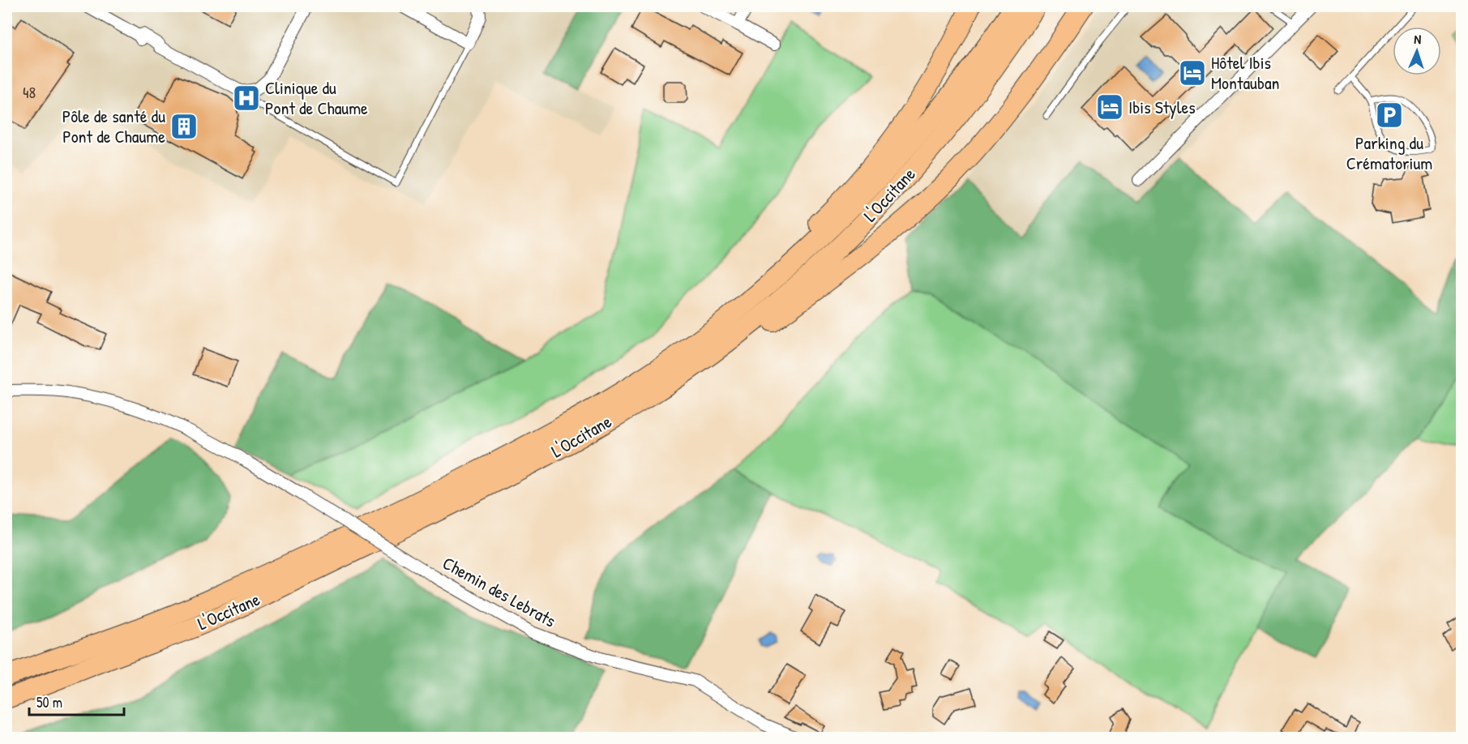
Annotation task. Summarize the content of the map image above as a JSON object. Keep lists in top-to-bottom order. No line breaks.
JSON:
{"streets":{"highway":["L'Occitane"],"street":["Chemin des Lebrats"]},"places":{"hotel":["Hôtel Ibis Montauban","Ibis Styles"],"hospital":["Clinique du Pont de Chaume"],"parking":["Parking du Crématorium"],"building":["Pôle de santé du Pont de Chaume"]},"house_numbers":["48"],"scale_bar":"50 m","north":"top"}
